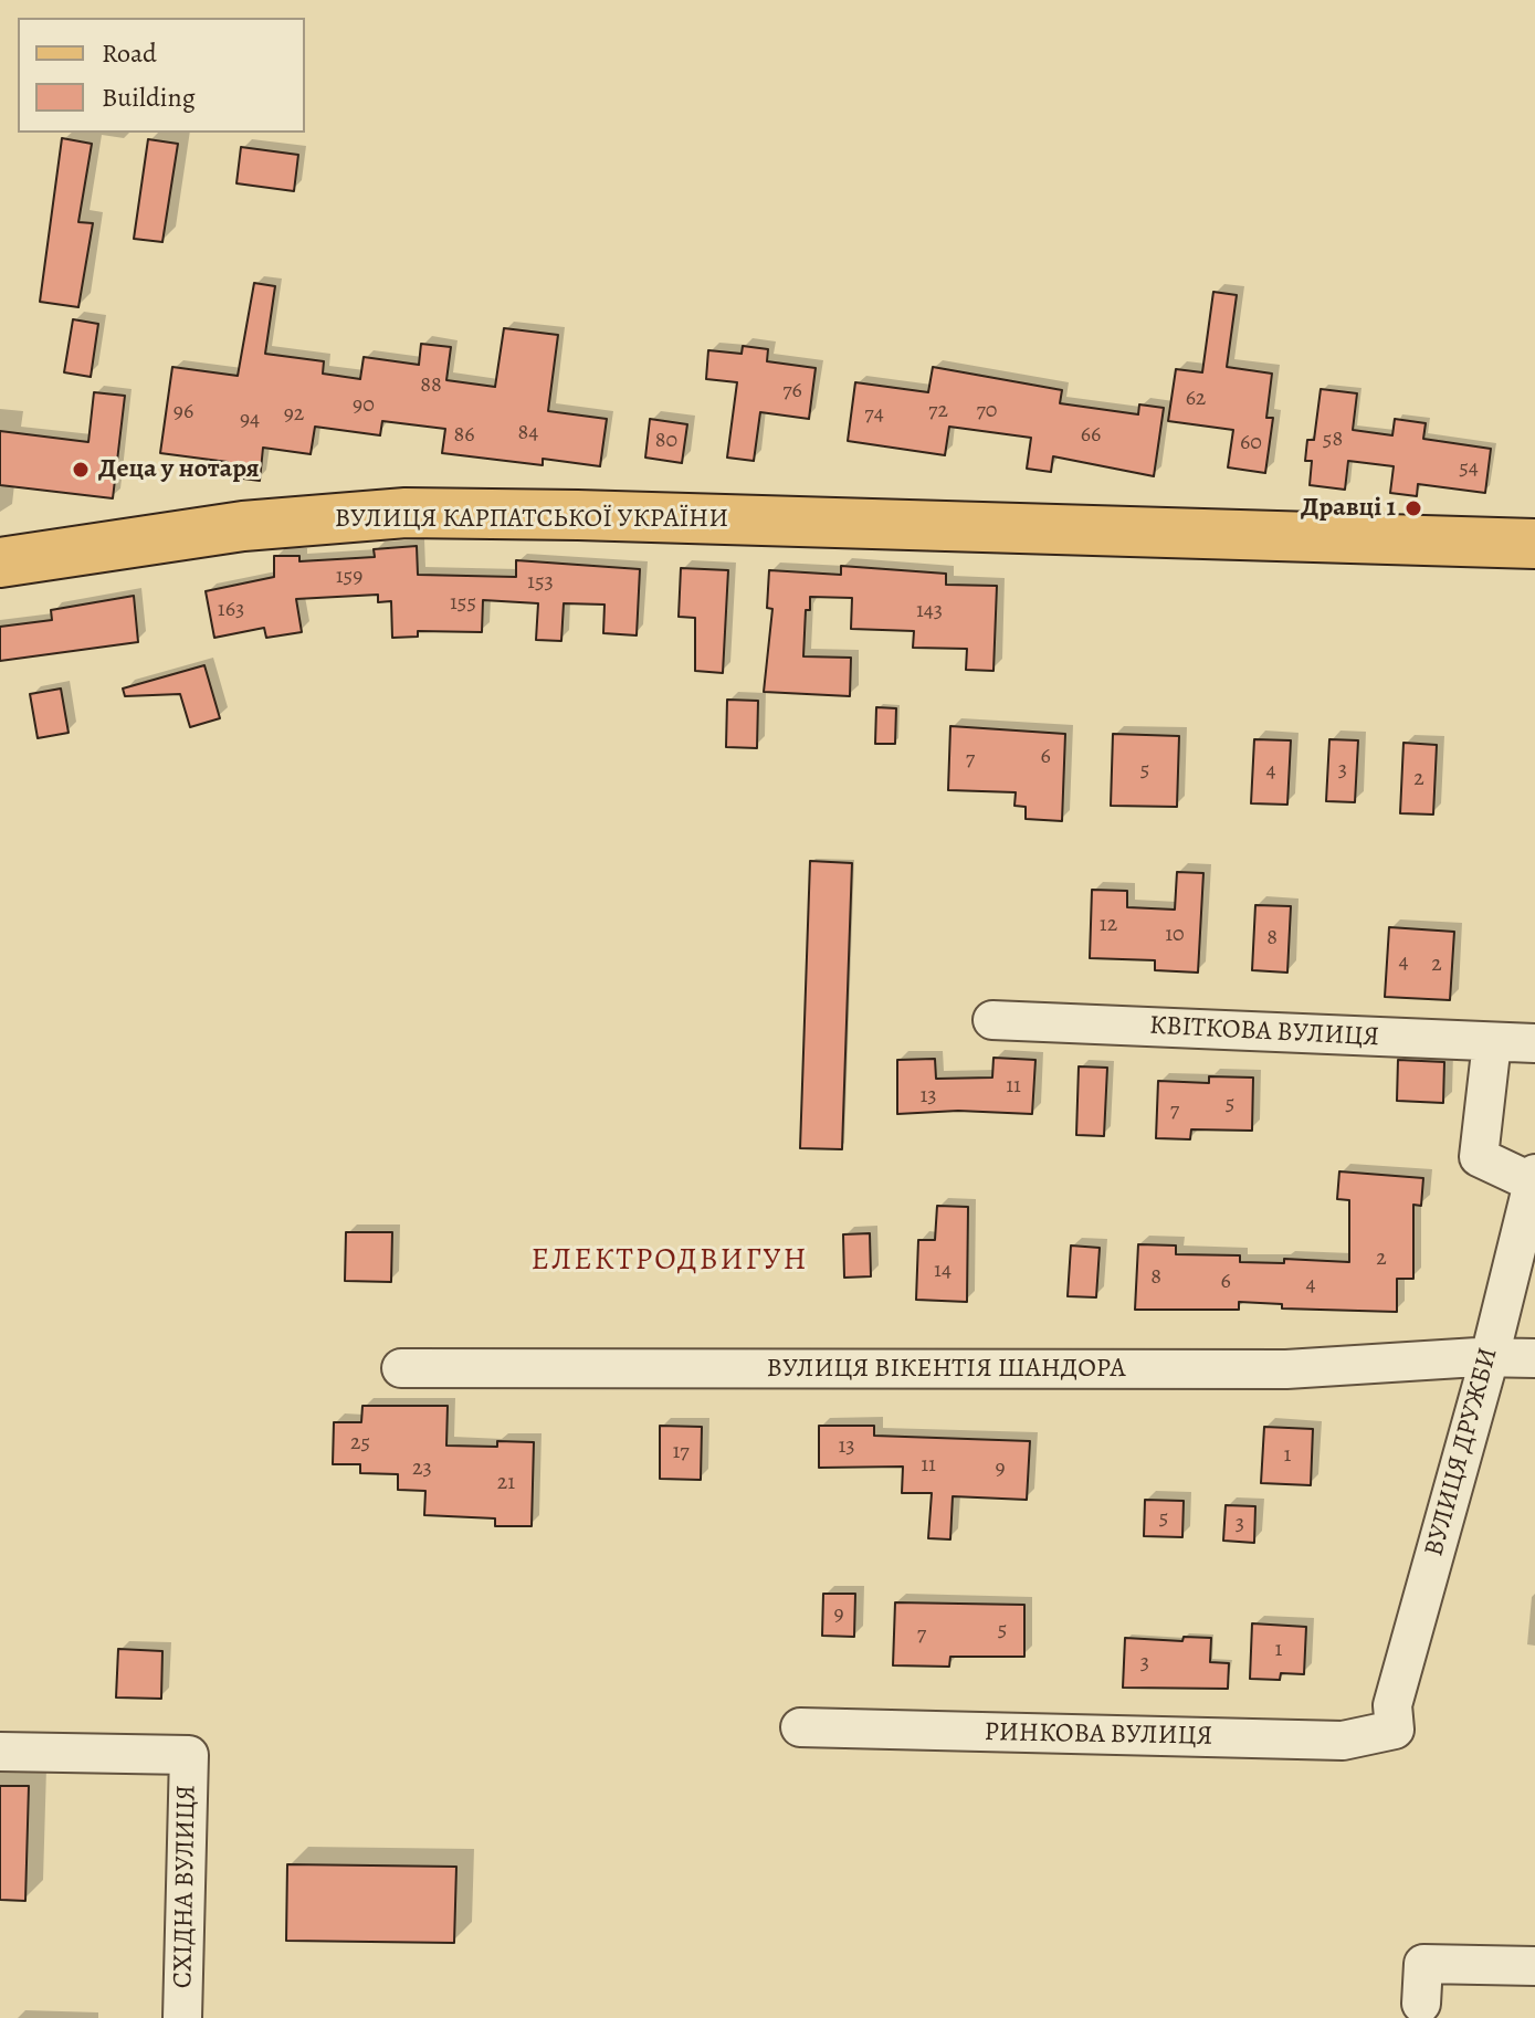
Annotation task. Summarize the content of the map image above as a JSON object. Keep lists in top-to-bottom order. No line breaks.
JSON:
{"streets":{"main road":["ВУЛИЦЯ КАРПАТСЬКОЇ УКРАЇНИ"],"street":["КВІТКОВА ВУЛИЦЯ","ВУЛИЦЯ ВІКЕНТІЯ ШАНДОРА","ВУЛИЦЯ ДРУЖБИ","РИНКОВА ВУЛИЦЯ","СХІДНА ВУЛИЦЯ"]},"crossings":[["ВУЛИЦЯ ВІКЕНТІЯ ШАНДОРА","ВУЛИЦЯ ДРУЖБИ"],["ВУЛИЦЯ ДРУЖБИ","РИНКОВА ВУЛИЦЯ"]],"districts":["ЕЛЕКТРОДВИГУН"],"places":["Деца у нотаря","Дравці 1"],"house_numbers":["88","76","62","90","72","70","96","92","74","94","84","86","66","58","80","60","54","159","153","155","163","143","6","7","5","3","4","2","12","10","8","4","2","11","13","5","7","2","14","8","6","4","25","13","17","1","11","23","9","21","5","3","9","5","7","1","3"],"legend":["Road","Building"]}
